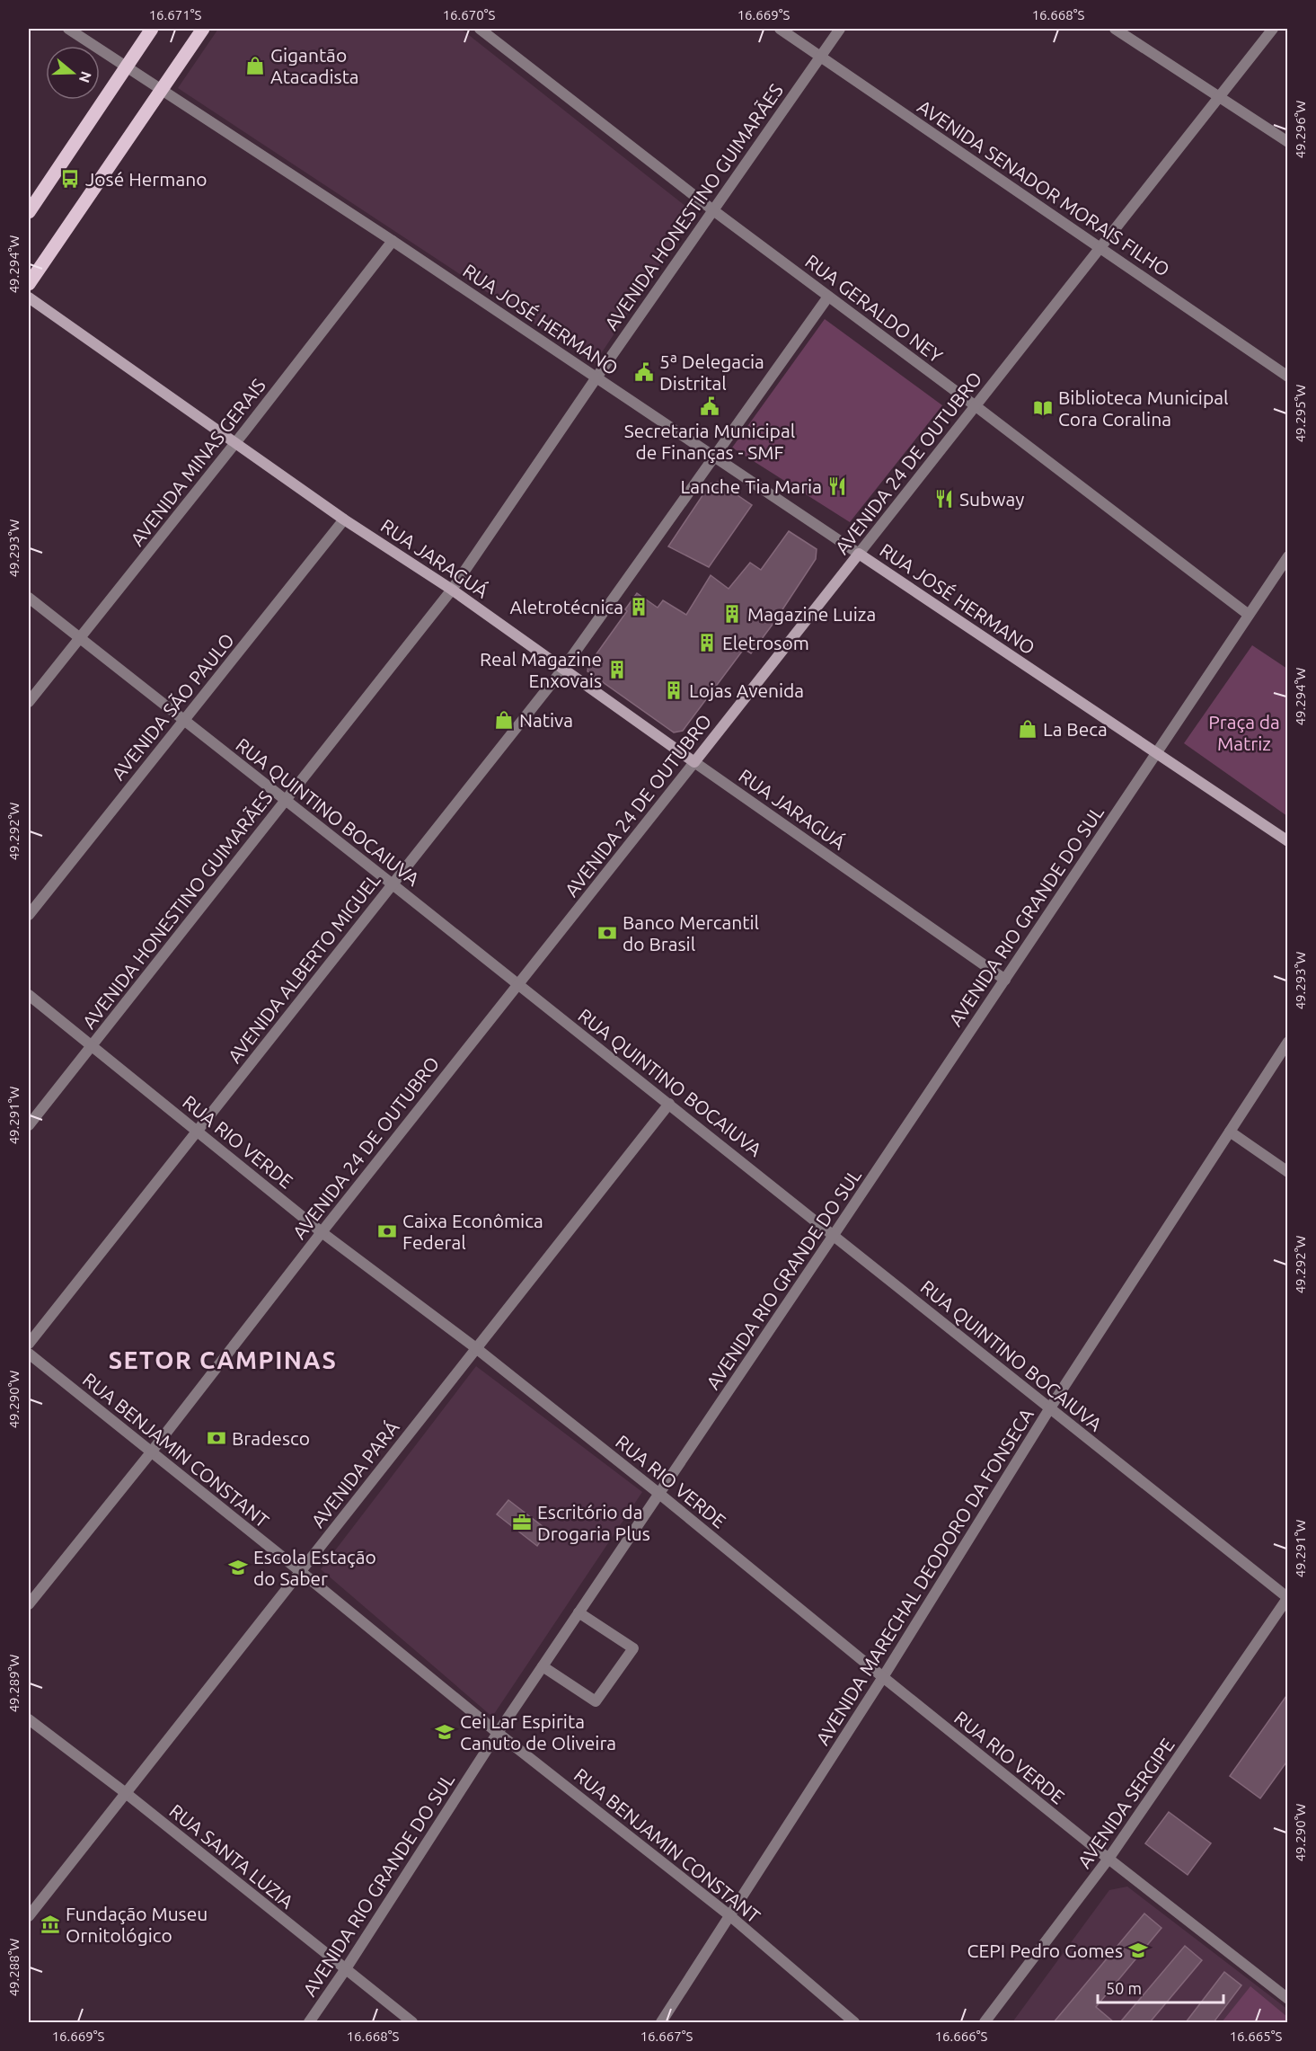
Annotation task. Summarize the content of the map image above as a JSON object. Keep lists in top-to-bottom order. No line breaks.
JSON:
{"streets":{"main road":["RUA JOSÉ HERMANO","AVENIDA 24 DE OUTUBRO","RUA JARAGUÁ"],"street":["AVENIDA SENADOR MORAIS FILHO","AVENIDA HONESTINO GUIMARÃES","RUA GERALDO NEY","AVENIDA MINAS GERAIS","AVENIDA SÃO PAULO","RUA QUINTINO BOCAIUVA","AVENIDA RIO GRANDE DO SUL","AVENIDA ALBERTO MIGUEL","RUA RIO VERDE","RUA BENJAMIN CONSTANT","AVENIDA PARÁ","AVENIDA MARECHAL DEODORO DA FONSECA","AVENIDA SERGIPE","RUA SANTA LUZIA"]},"crossings":[["AVENIDA SENADOR MORAIS FILHO","AVENIDA HONESTINO GUIMARÃES"],["AVENIDA SENADOR MORAIS FILHO","AVENIDA 24 DE OUTUBRO"],["AVENIDA HONESTINO GUIMARÃES","RUA GERALDO NEY"],["AVENIDA HONESTINO GUIMARÃES","RUA JOSÉ HERMANO"],["AVENIDA HONESTINO GUIMARÃES","RUA JARAGUÁ"],["AVENIDA HONESTINO GUIMARÃES","RUA QUINTINO BOCAIUVA"],["AVENIDA HONESTINO GUIMARÃES","RUA RIO VERDE"],["RUA GERALDO NEY","AVENIDA 24 DE OUTUBRO"],["RUA GERALDO NEY","AVENIDA RIO GRANDE DO SUL"],["RUA GERALDO NEY","AVENIDA ALBERTO MIGUEL"],["RUA JOSÉ HERMANO","AVENIDA MINAS GERAIS"],["RUA JOSÉ HERMANO","AVENIDA 24 DE OUTUBRO"],["RUA JOSÉ HERMANO","AVENIDA RIO GRANDE DO SUL"],["RUA JOSÉ HERMANO","AVENIDA ALBERTO MIGUEL"],["AVENIDA MINAS GERAIS","RUA JARAGUÁ"],["AVENIDA MINAS GERAIS","RUA QUINTINO BOCAIUVA"],["AVENIDA 24 DE OUTUBRO","RUA JARAGUÁ"],["AVENIDA 24 DE OUTUBRO","RUA QUINTINO BOCAIUVA"],["AVENIDA 24 DE OUTUBRO","RUA RIO VERDE"],["AVENIDA 24 DE OUTUBRO","RUA BENJAMIN CONSTANT"],["RUA JARAGUÁ","AVENIDA SÃO PAULO"],["RUA JARAGUÁ","AVENIDA RIO GRANDE DO SUL"],["RUA JARAGUÁ","AVENIDA ALBERTO MIGUEL"],["AVENIDA SÃO PAULO","RUA QUINTINO BOCAIUVA"],["RUA QUINTINO BOCAIUVA","AVENIDA RIO GRANDE DO SUL"],["RUA QUINTINO BOCAIUVA","AVENIDA ALBERTO MIGUEL"],["RUA QUINTINO BOCAIUVA","AVENIDA PARÁ"],["RUA QUINTINO BOCAIUVA","AVENIDA MARECHAL DEODORO DA FONSECA"],["RUA QUINTINO BOCAIUVA","AVENIDA SERGIPE"],["AVENIDA RIO GRANDE DO SUL","RUA RIO VERDE"],["AVENIDA RIO GRANDE DO SUL","RUA BENJAMIN CONSTANT"],["AVENIDA RIO GRANDE DO SUL","RUA SANTA LUZIA"],["AVENIDA ALBERTO MIGUEL","RUA RIO VERDE"],["RUA RIO VERDE","AVENIDA PARÁ"],["RUA RIO VERDE","AVENIDA MARECHAL DEODORO DA FONSECA"],["RUA RIO VERDE","AVENIDA SERGIPE"],["RUA BENJAMIN CONSTANT","AVENIDA PARÁ"],["RUA BENJAMIN CONSTANT","AVENIDA MARECHAL DEODORO DA FONSECA"],["AVENIDA PARÁ","RUA SANTA LUZIA"]],"districts":["SETOR CAMPINAS"],"parks":["Praça da Matriz"],"places":{"shop":["Gigantão Atacadista","Nativa","La Beca"],"bus stop":["José Hermano"],"public building":["5ª Delegacia Distrital","Secretaria Municipal de Finanças - SMF"],"library":["Biblioteca Municipal Cora Coralina"],"restaurant":["Lanche Tia Maria","Subway"],"building":["Aletrotécnica","Magazine Luiza","Eletrosom","Real Magazine Enxovais","Lojas Avenida"],"bank":["Banco Mercantil do Brasil","Caixa Econômica Federal","Bradesco"],"office":["Escritório da Drogaria Plus"],"school or university":["Escola Estação do Saber","Cei Lar Espirita Canuto de Oliveira","CEPI Pedro Gomes"],"museum":["Fundação Museu Ornitológico"]},"scale_bar":"50 m","north":"right","coordinates":["16.671°S","16.670°S","16.669°S","16.668°S","49.296°W","49.294°W","49.295°W","49.293°W","49.292°W","49.291°W","49.290°W","49.289°W","49.288°W","16.667°S","16.666°S","16.665°S"]}
